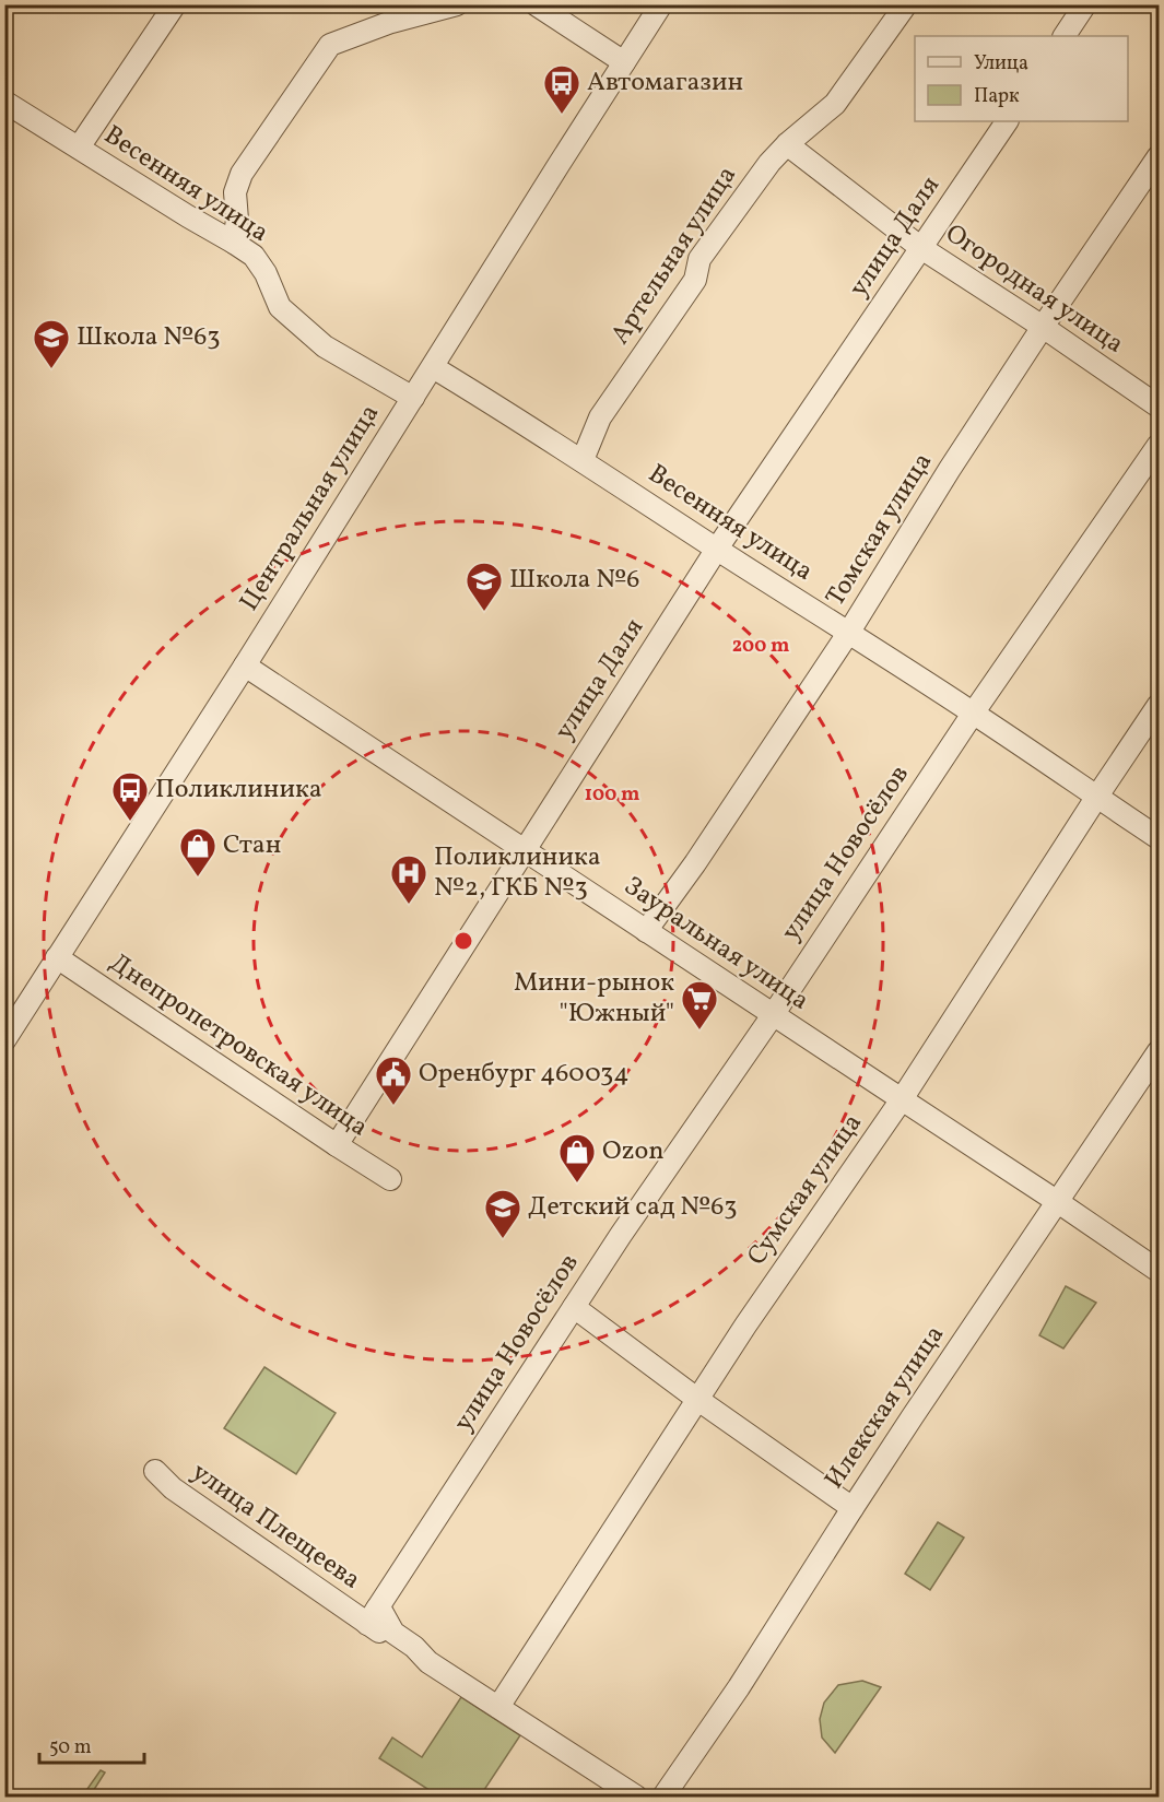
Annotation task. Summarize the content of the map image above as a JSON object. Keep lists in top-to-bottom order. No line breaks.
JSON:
{"streets":{"street":["Весенняя улица","улица Даля","Артельная улица","Огородная улица","Центральная улица","Томская улица","улица Новосёлов","Зауральная улица","Днепропетровская улица","Сумская улица","Илекская улица","улица Плещеева"]},"crossings":[["Весенняя улица","улица Даля"],["Весенняя улица","Артельная улица"],["Весенняя улица","Центральная улица"],["Весенняя улица","Томская улица"],["Весенняя улица","улица Новосёлов"],["Весенняя улица","Сумская улица"],["улица Даля","Огородная улица"],["улица Даля","Зауральная улица"],["улица Даля","Днепропетровская улица"],["Артельная улица","Огородная улица"],["Огородная улица","Томская улица"],["Центральная улица","Зауральная улица"],["Центральная улица","Днепропетровская улица"],["Томская улица","Зауральная улица"],["улица Новосёлов","Зауральная улица"],["улица Новосёлов","улица Плещеева"],["Зауральная улица","Сумская улица"],["Зауральная улица","Илекская улица"]],"places":{"bus stop":["Автомагазин","Поликлиника"],"school or university":["Школа №63","Школа №6","Детский сад №63"],"shop":["Стан","Ozon"],"hospital":["Поликлиника №2, ГКБ №3"],"supermarket":["Мини-рынок \"Южный\""],"public building":["Оренбург 460034"]},"legend":["Улица","Парк"],"scale_bar":"50 m","rings":["200 m","100 m"]}
